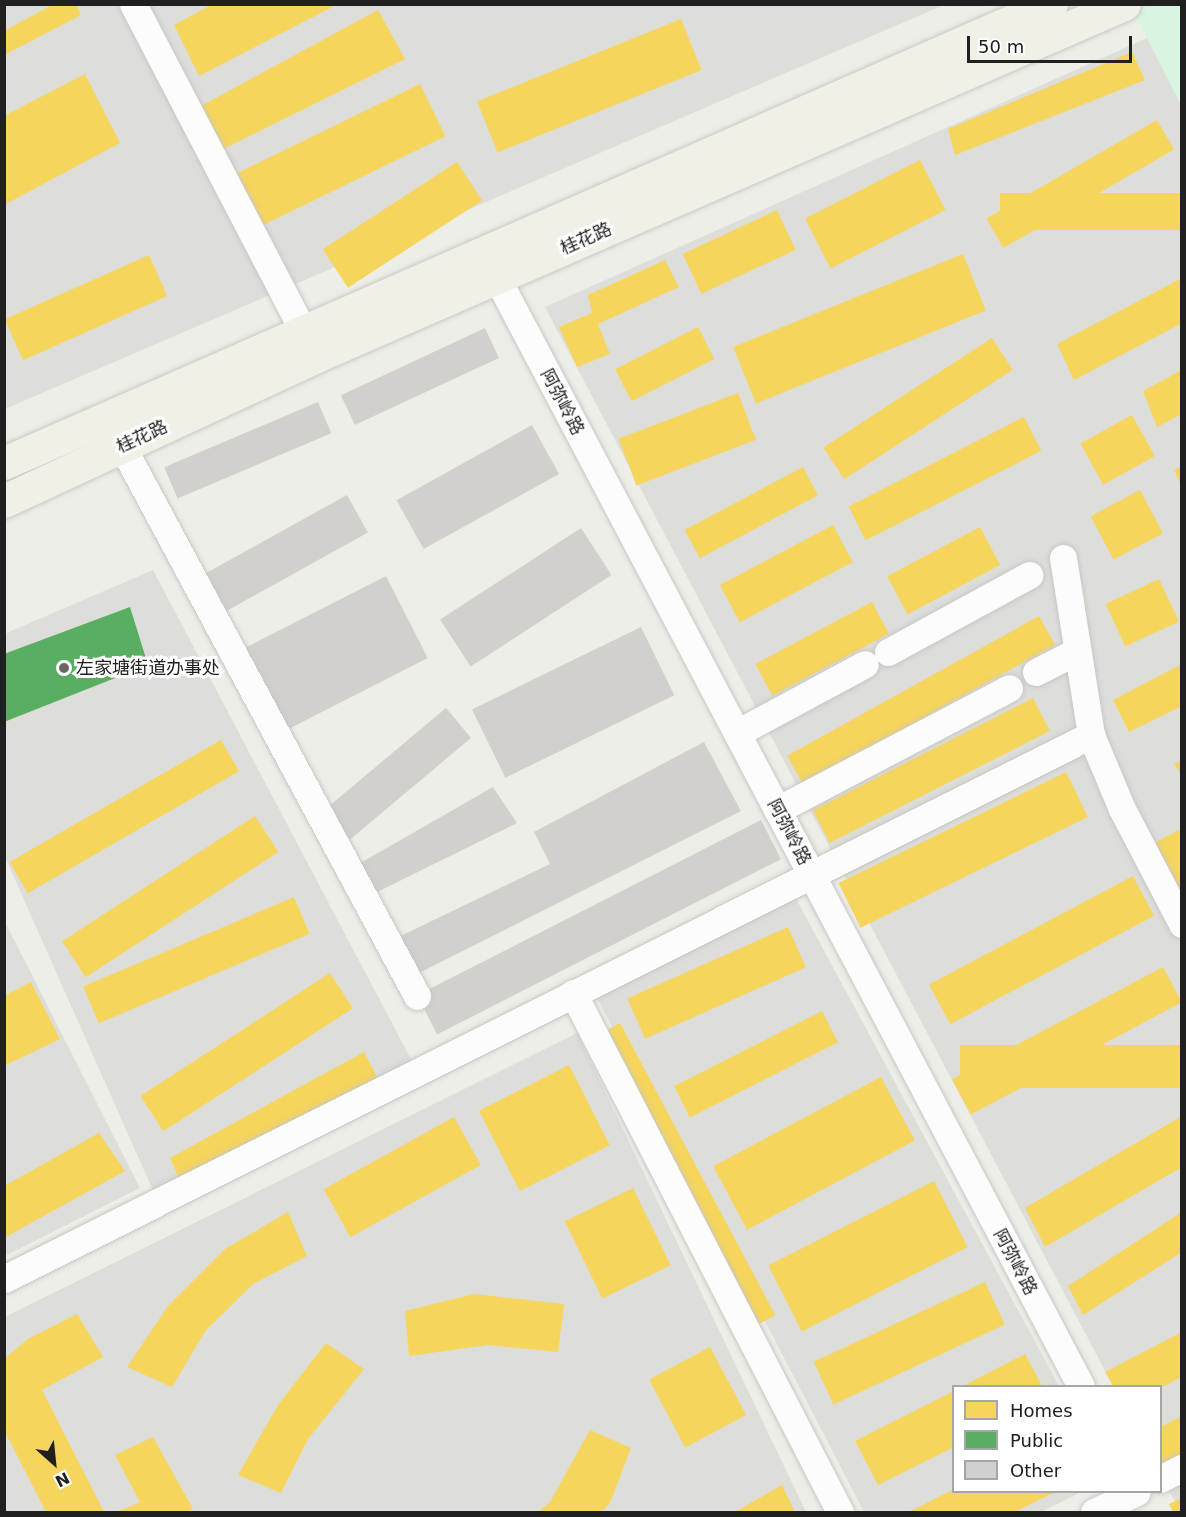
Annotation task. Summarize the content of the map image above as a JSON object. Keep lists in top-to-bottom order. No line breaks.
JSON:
{"streets":{"main road":["桂花路"],"street":["阿弥岭路"]},"crossings":[["桂花路","阿弥岭路"]],"places":["左家塘街道办事处"],"legend":["Homes","Public","Other"],"scale_bar":"50 m","north":"bottom right"}
